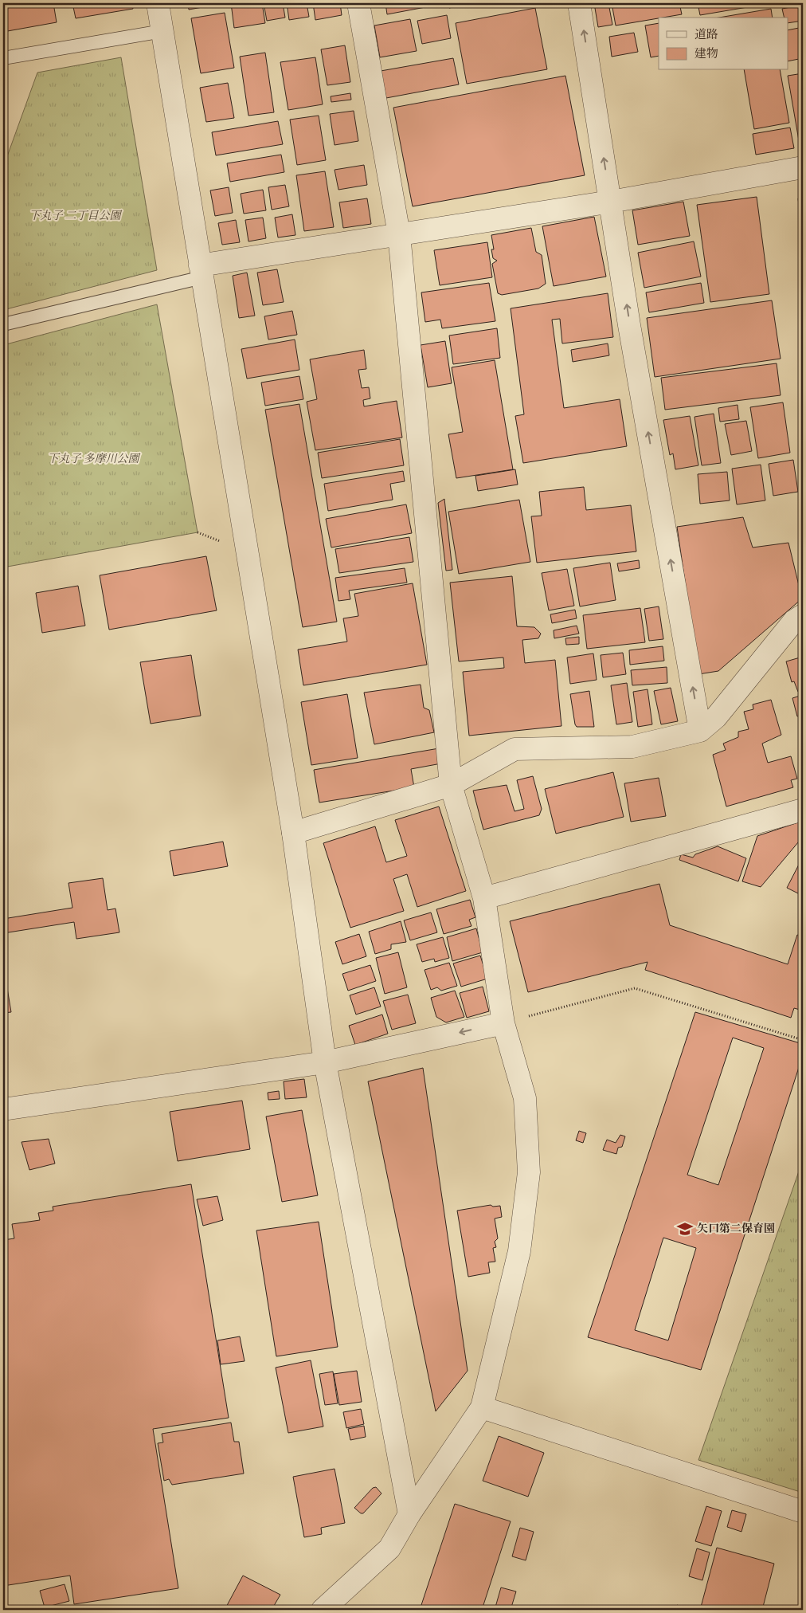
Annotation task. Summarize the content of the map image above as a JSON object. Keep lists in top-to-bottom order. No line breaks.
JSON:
{"parks":["下丸子 二丁目公園","下丸子 多摩川公園"],"places":{"school or university":["矢口第二保育園"]},"legend":["道路","建物"]}
